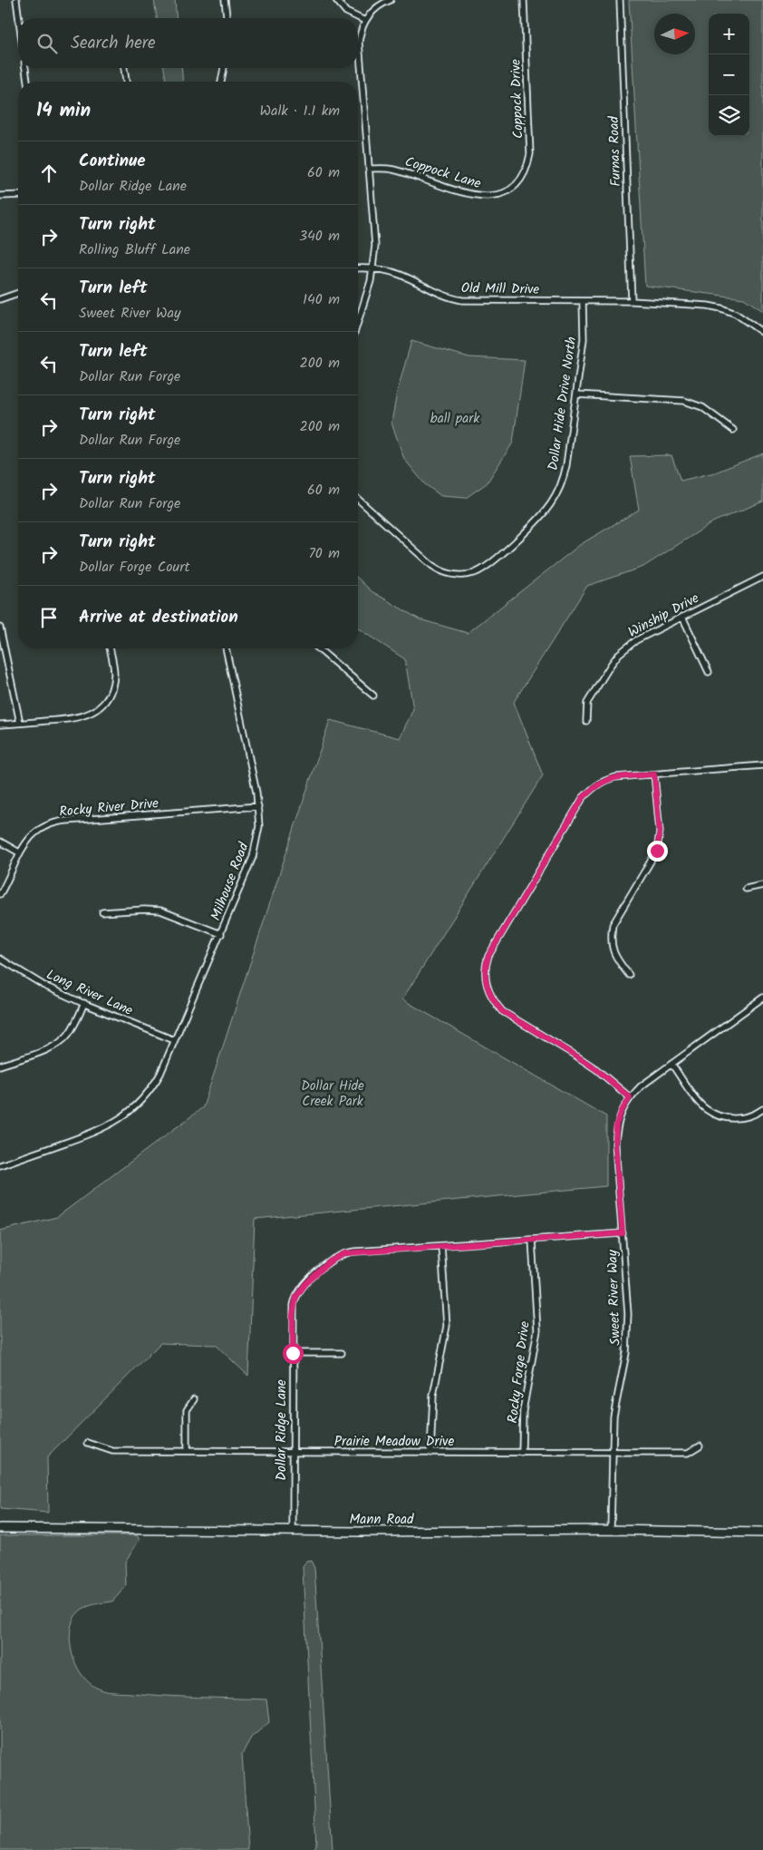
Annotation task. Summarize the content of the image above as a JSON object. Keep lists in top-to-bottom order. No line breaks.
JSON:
{"streets":{"main road":["Mann Road"],"street":["Coppock Drive","Furnas Road","Coppock Lane","Old Mill Drive","Dollar Hide Drive North","Winship Drive","Rocky River Drive","Milhouse Road","Long River Lane","Sweet River Way","Rocky Forge Drive","Dollar Ridge Lane","Prairie Meadow Drive"]},"crossings":[["Coppock Drive","Coppock Lane"],["Furnas Road","Old Mill Drive"],["Old Mill Drive","Dollar Hide Drive North"],["Rocky River Drive","Milhouse Road"],["Milhouse Road","Long River Lane"],["Sweet River Way","Dollar Ridge Lane"],["Sweet River Way","Prairie Meadow Drive"],["Sweet River Way","Mann Road"],["Rocky Forge Drive","Dollar Ridge Lane"],["Rocky Forge Drive","Prairie Meadow Drive"],["Dollar Ridge Lane","Prairie Meadow Drive"],["Dollar Ridge Lane","Mann Road"]],"parks":["ball park","Dollar Hide Creek Park"],"north":"right","page":{"map_buttons":["+","−"],"search":"Search here","heading":["14 min","Walk · 1.1 km"],"list":[["Continue","Dollar Ridge Lane","60 m"],["Turn right","Rolling Bluff Lane","340 m"],["Turn left","Sweet River Way","140 m"],["Turn left","Dollar Run Forge","200 m"],["Turn right","Dollar Run Forge","200 m"],["Turn right","Dollar Run Forge","60 m"],["Turn right","Dollar Forge Court","70 m"],"Arrive at destination"]}}
